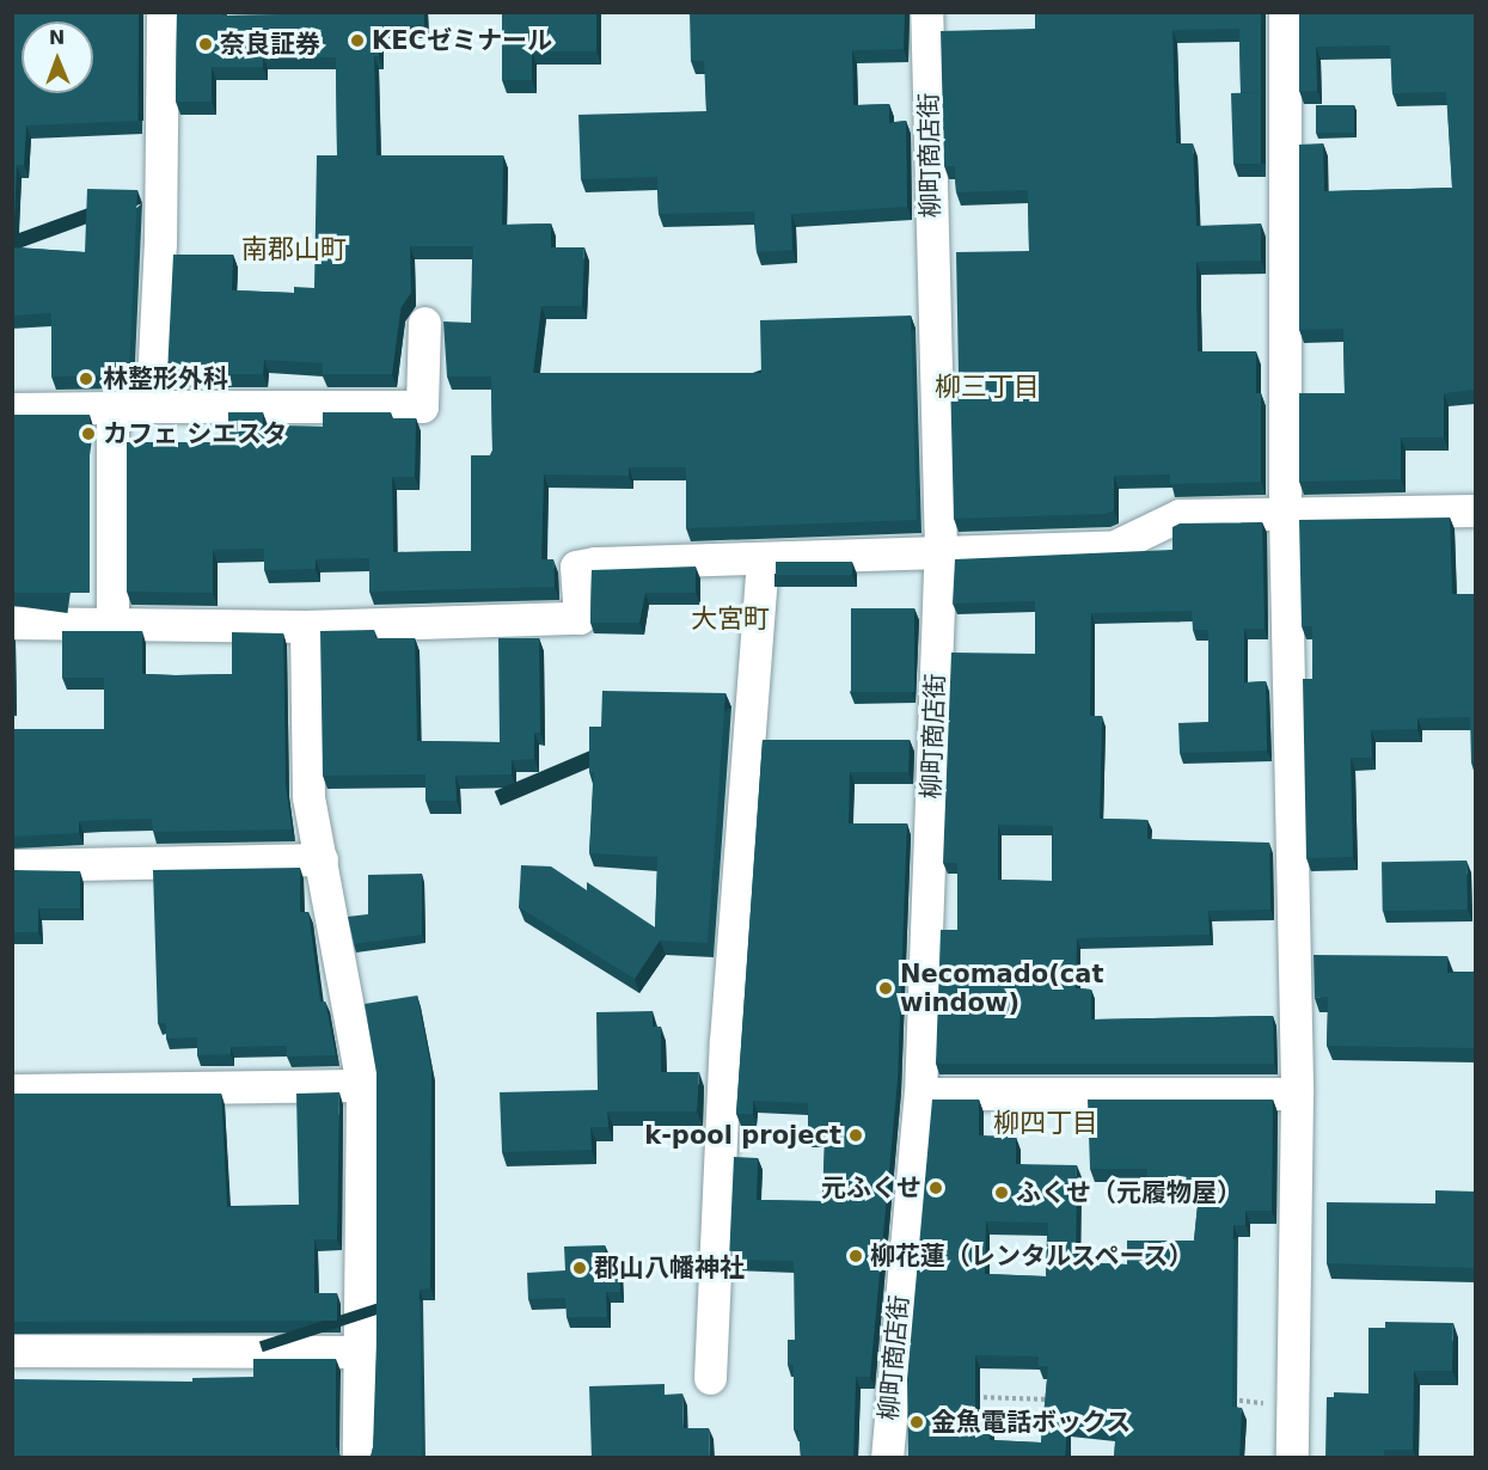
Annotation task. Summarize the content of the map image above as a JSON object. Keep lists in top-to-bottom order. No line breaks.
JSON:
{"streets":{"street":["柳町商店街"]},"districts":["南郡山町","柳三丁目","大宮町","柳四丁目"],"places":["KECゼミナール","奈良証券","林整形外科","カフェ シエスタ","Necomado(cat window)","k-pool project","元ふくせ","ふくせ（元履物屋）","柳花蓮（レンタルスペース）","郡山八幡神社","金魚電話ボックス"],"north":"top"}
